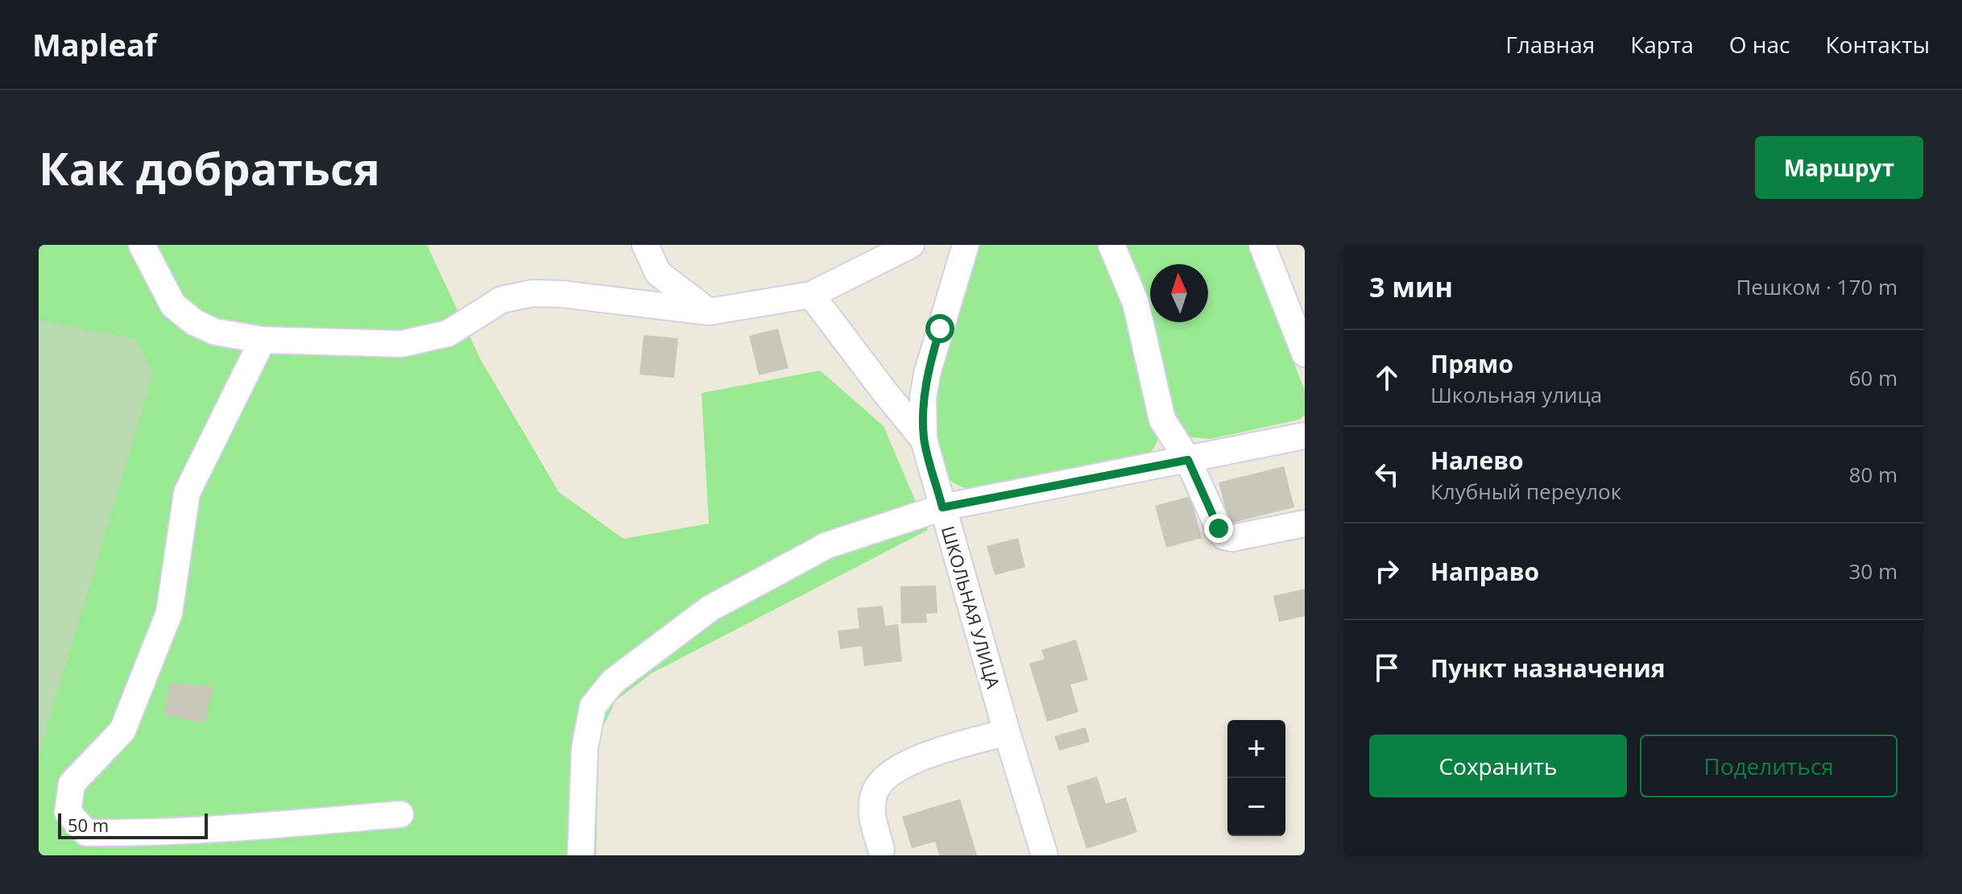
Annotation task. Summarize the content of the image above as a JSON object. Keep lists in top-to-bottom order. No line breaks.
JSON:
{"streets":{"street":["ШКОЛЬНАЯ УЛИЦА"]},"scale_bar":"50 m","north":"top","page":{"header":"Mapleaf","nav":["Главная","Карта","О нас","Контакты"],"buttons":["Маршрут",["Сохранить","Поделиться"]],"title":"Как добраться","heading":["3 мин","Пешком · 170 m"],"list":[["Прямо","Школьная улица","60 m"],["Налево","Клубный переулок","80 m"],["Направо","30 m"],"Пункт назначения"],"map_buttons":["+","−"],"scale":"50 m"}}
